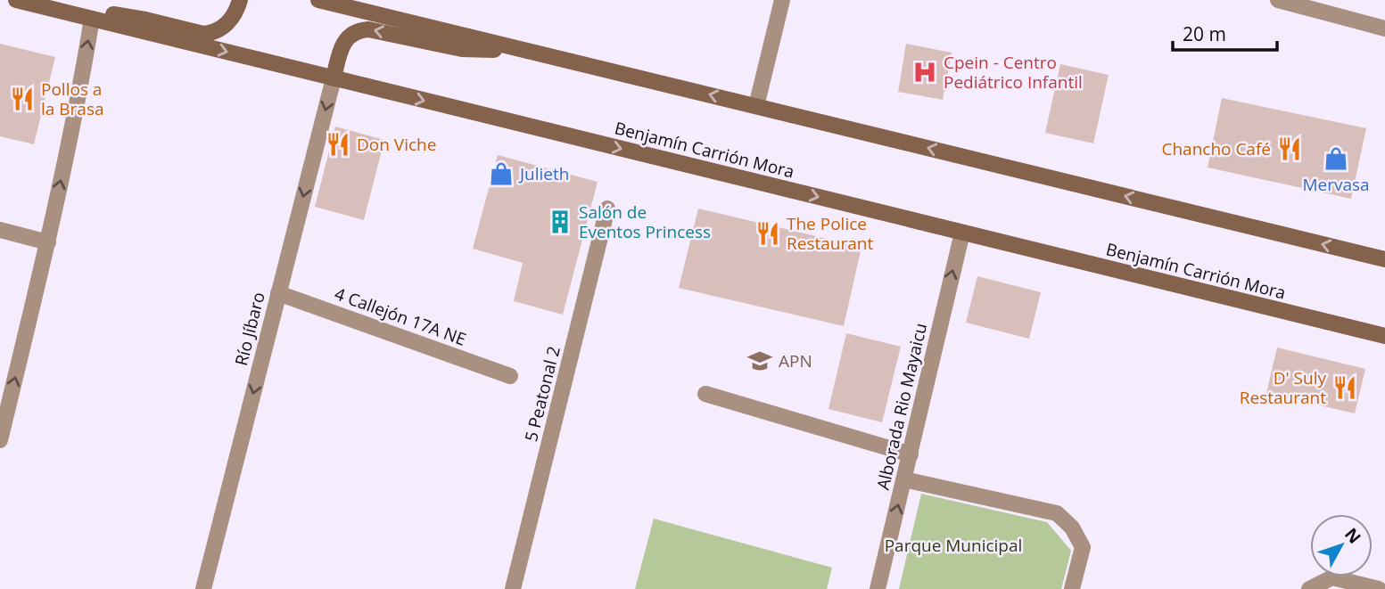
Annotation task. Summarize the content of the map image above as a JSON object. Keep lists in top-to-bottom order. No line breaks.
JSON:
{"streets":{"main road":["Benjamín Carrión Mora"],"street":["4 Callejón 17A NE","Río Jíbaro","5 Peatonal 2","Alborada Rio Mayaicu"]},"crossings":[["Benjamín Carrión Mora","Río Jíbaro"],["Benjamín Carrión Mora","Alborada Rio Mayaicu"],["4 Callejón 17A NE","Río Jíbaro"]],"one_way":["Río Jíbaro","Alborada Rio Mayaicu"],"parks":["Parque Municipal"],"places":{"hospital":["Cpein - Centro Pediátrico Infantil"],"restaurant":["Pollos a la Brasa","Don Viche","Chancho Café","The Police Restaurant","D' Suly Restaurant"],"shop":["Mervasa","Julieth"],"building":["Salón de Eventos Princess"],"school or university":["APN"]},"scale_bar":"20 m","north":"top right"}
